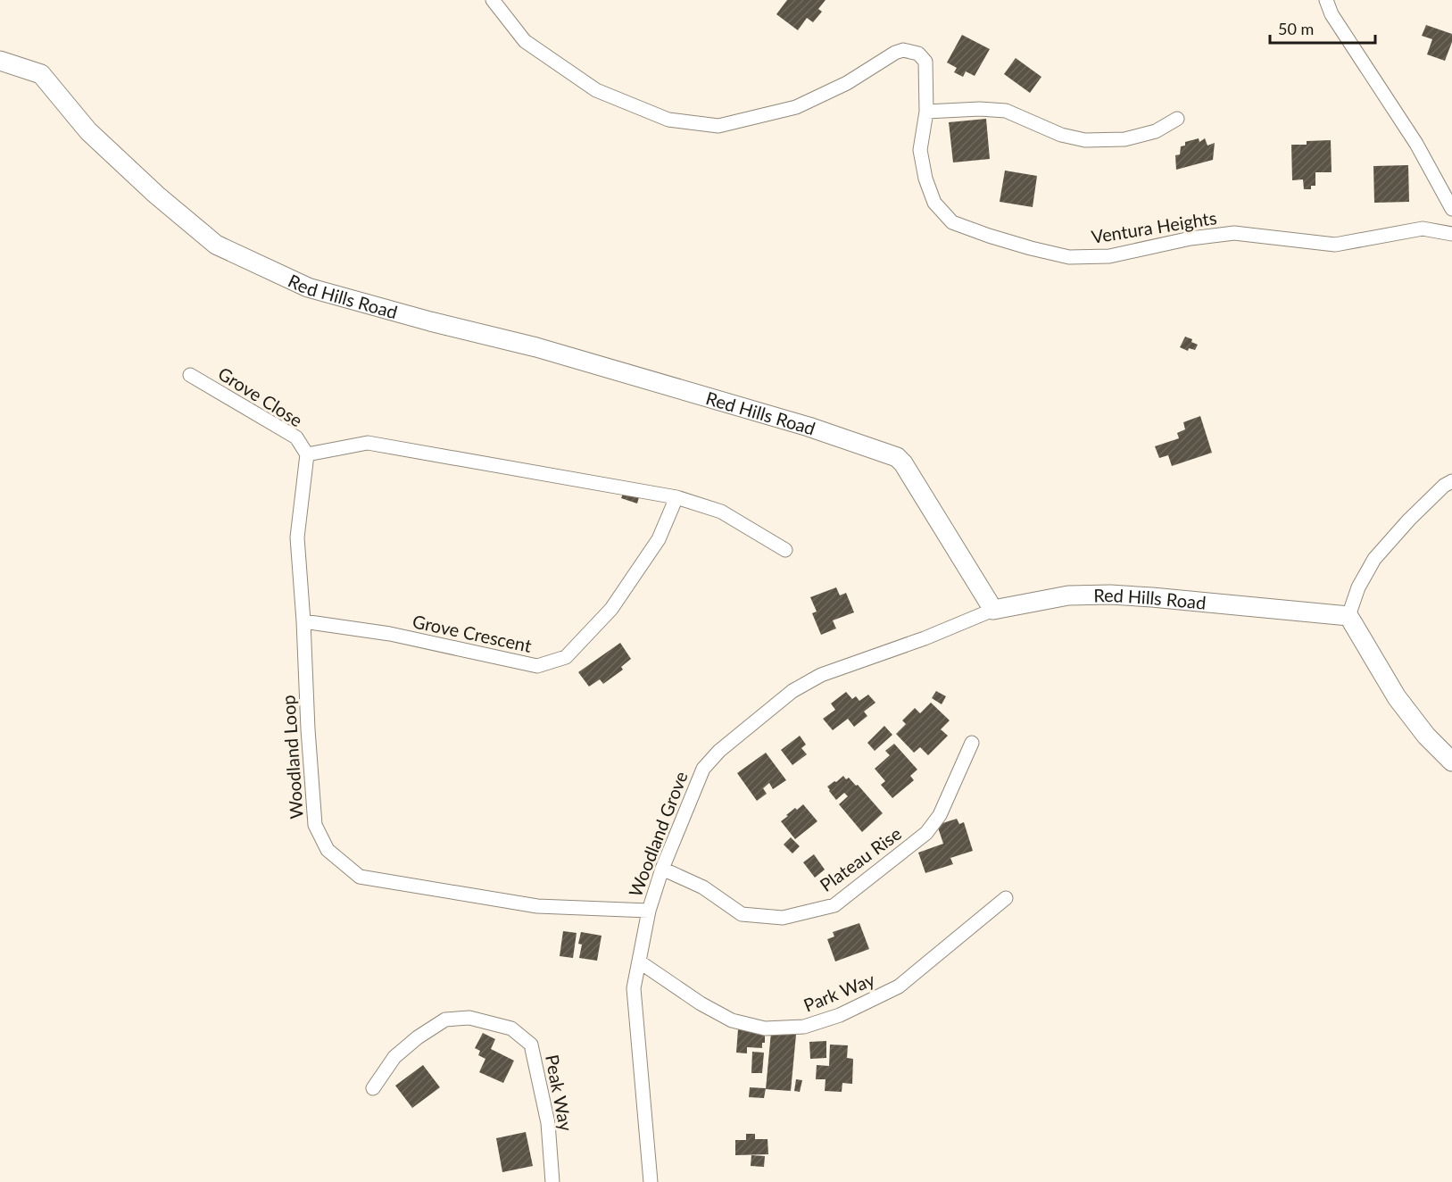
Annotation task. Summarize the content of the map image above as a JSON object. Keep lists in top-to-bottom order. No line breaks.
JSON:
{"streets":{"main road":["Red Hills Road"],"street":["Ventura Heights","Grove Close","Grove Crescent","Woodland Loop","Woodland Grove","Plateau Rise","Park Way","Peak Way"]},"crossings":[["Red Hills Road","Woodland Grove"],["Grove Close","Woodland Loop"],["Grove Crescent","Woodland Loop"],["Woodland Loop","Woodland Grove"],["Woodland Grove","Plateau Rise"],["Woodland Grove","Park Way"]],"scale_bar":"50 m"}
